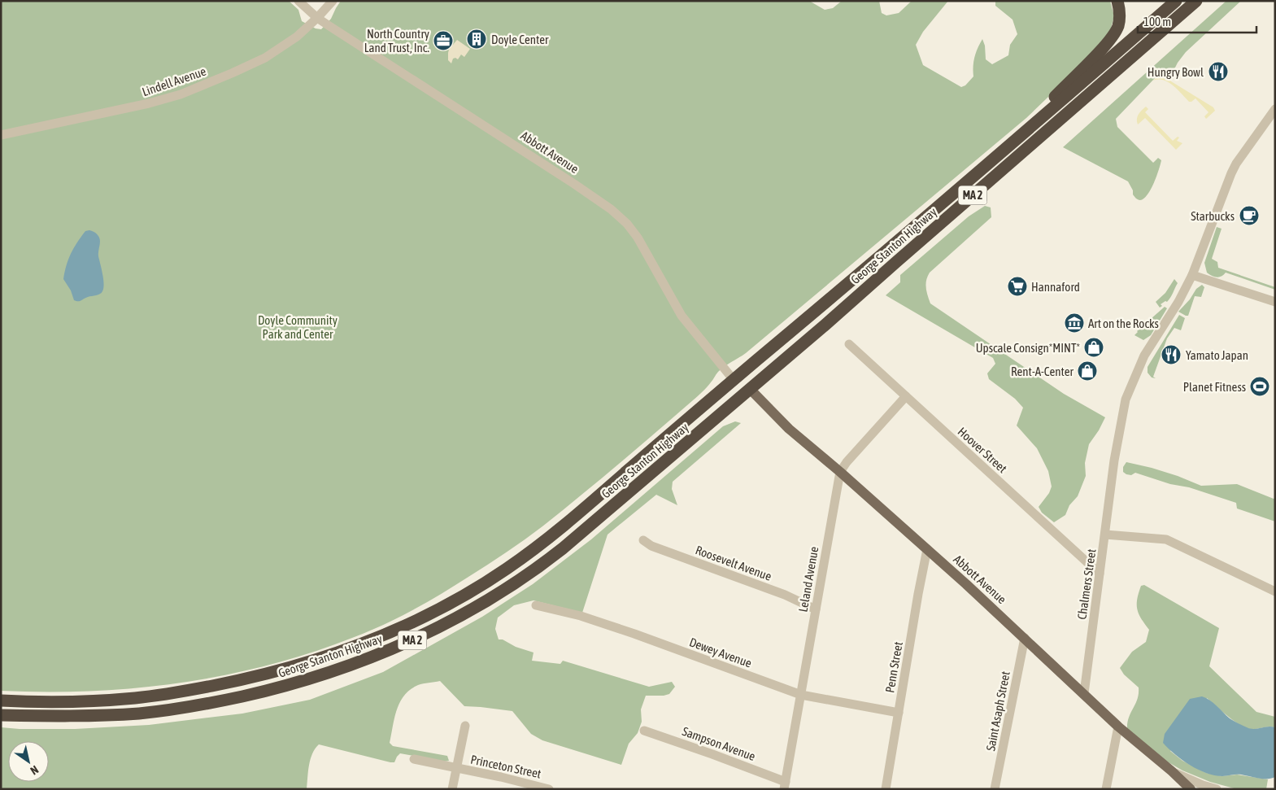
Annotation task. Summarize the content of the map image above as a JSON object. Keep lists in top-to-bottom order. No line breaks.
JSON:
{"streets":{"highway":["MA 2","George Stanton Highway"],"main road":["Abbott Avenue"],"street":["Lindell Avenue","Hoover Street","Roosevelt Avenue","Leland Avenue","Chalmers Street","Dewey Avenue","Penn Street","Saint Asaph Street","Sampson Avenue","Princeton Street"]},"crossings":[["Lindell Avenue","Abbott Avenue"],["Abbott Avenue","George Stanton Highway"],["Abbott Avenue","Leland Avenue"],["Abbott Avenue","Chalmers Street"],["Abbott Avenue","Penn Street"],["Abbott Avenue","Saint Asaph Street"],["Hoover Street","Leland Avenue"],["Hoover Street","Chalmers Street"],["Roosevelt Avenue","Leland Avenue"],["Leland Avenue","Dewey Avenue"],["Leland Avenue","Sampson Avenue"],["Dewey Avenue","Penn Street"]],"parks":["Doyle Community Park and Center"],"places":{"building":["Doyle Center"],"office":["North Country Land Trust, Inc."],"restaurant":["Hungry Bowl","Yamato Japan"],"cafe":["Starbucks"],"supermarket":["Hannaford"],"museum":["Art on the Rocks"],"shop":["Upscale Consign*MINT*","Rent-A-Center"],"sports":["Planet Fitness"]},"scale_bar":"100 m","north":"bottom right"}
